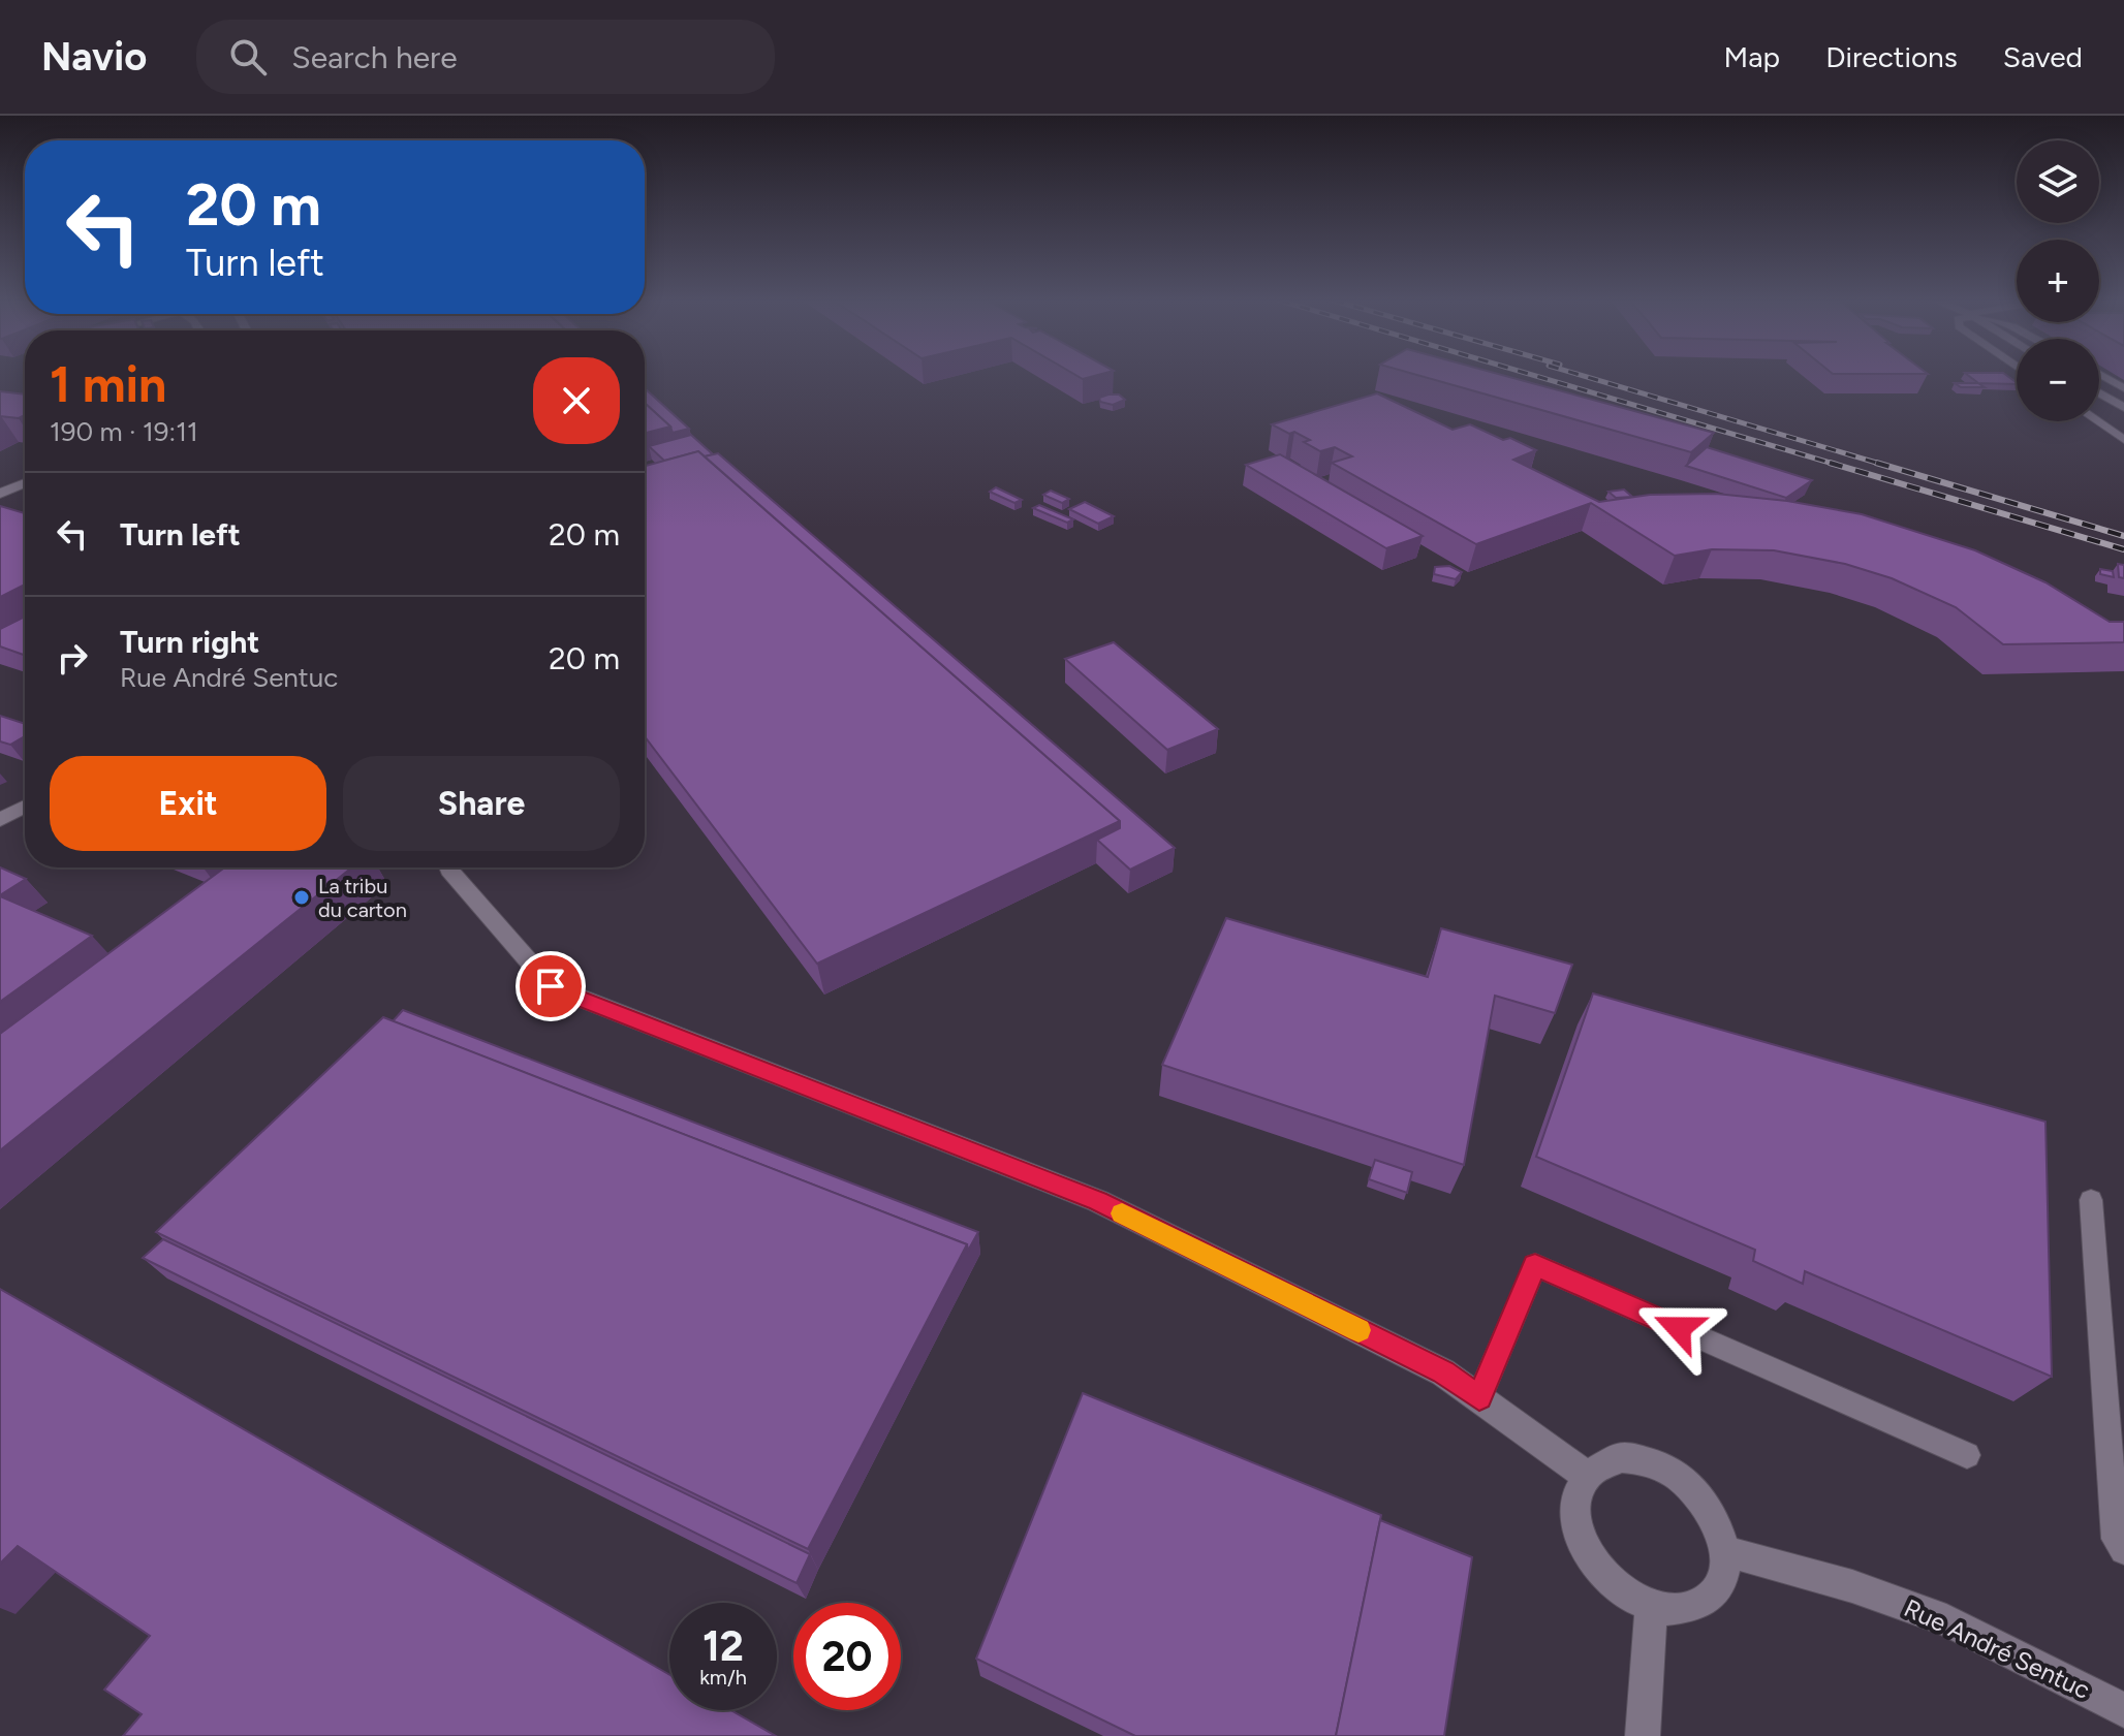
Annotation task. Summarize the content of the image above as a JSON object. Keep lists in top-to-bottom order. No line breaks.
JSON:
{"streets":{"street":["Rue André Sentuc"]},"places":["La tribu du carton"],"page":{"header":"Navio","search":"Search here","nav":["Map","Directions","Saved"],"map_buttons":["+","−"],"turn":["20 m","Turn left"],"heading":["1 min","190 m · 19:11"],"list":[{"name":"Turn left","value":"20 m"},{"name":"Turn right","note":"Rue André Sentuc","value":"20 m"}],"buttons":["Exit","Share"],"speed":"12 km/h","limit":"20"}}
